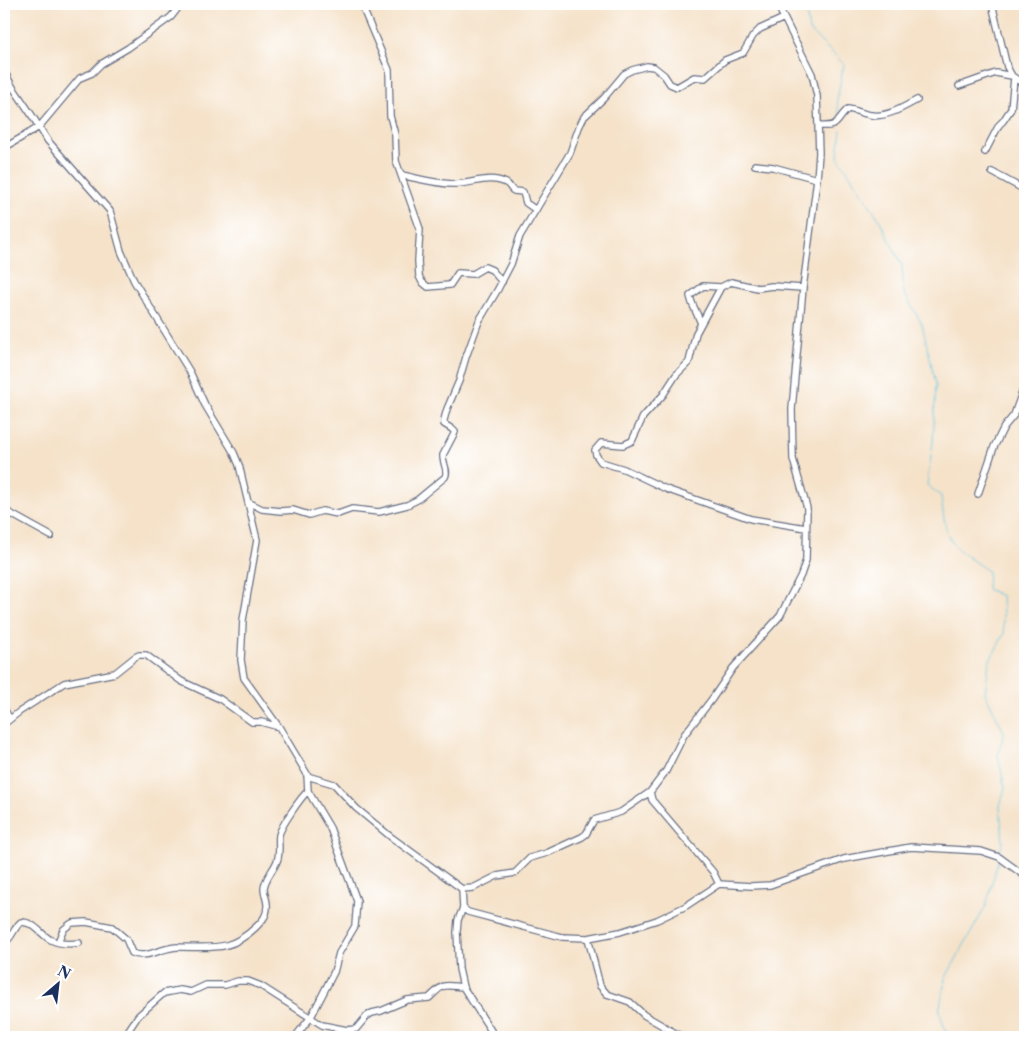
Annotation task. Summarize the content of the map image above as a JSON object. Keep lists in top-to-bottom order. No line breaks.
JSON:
{"north":"top right"}
